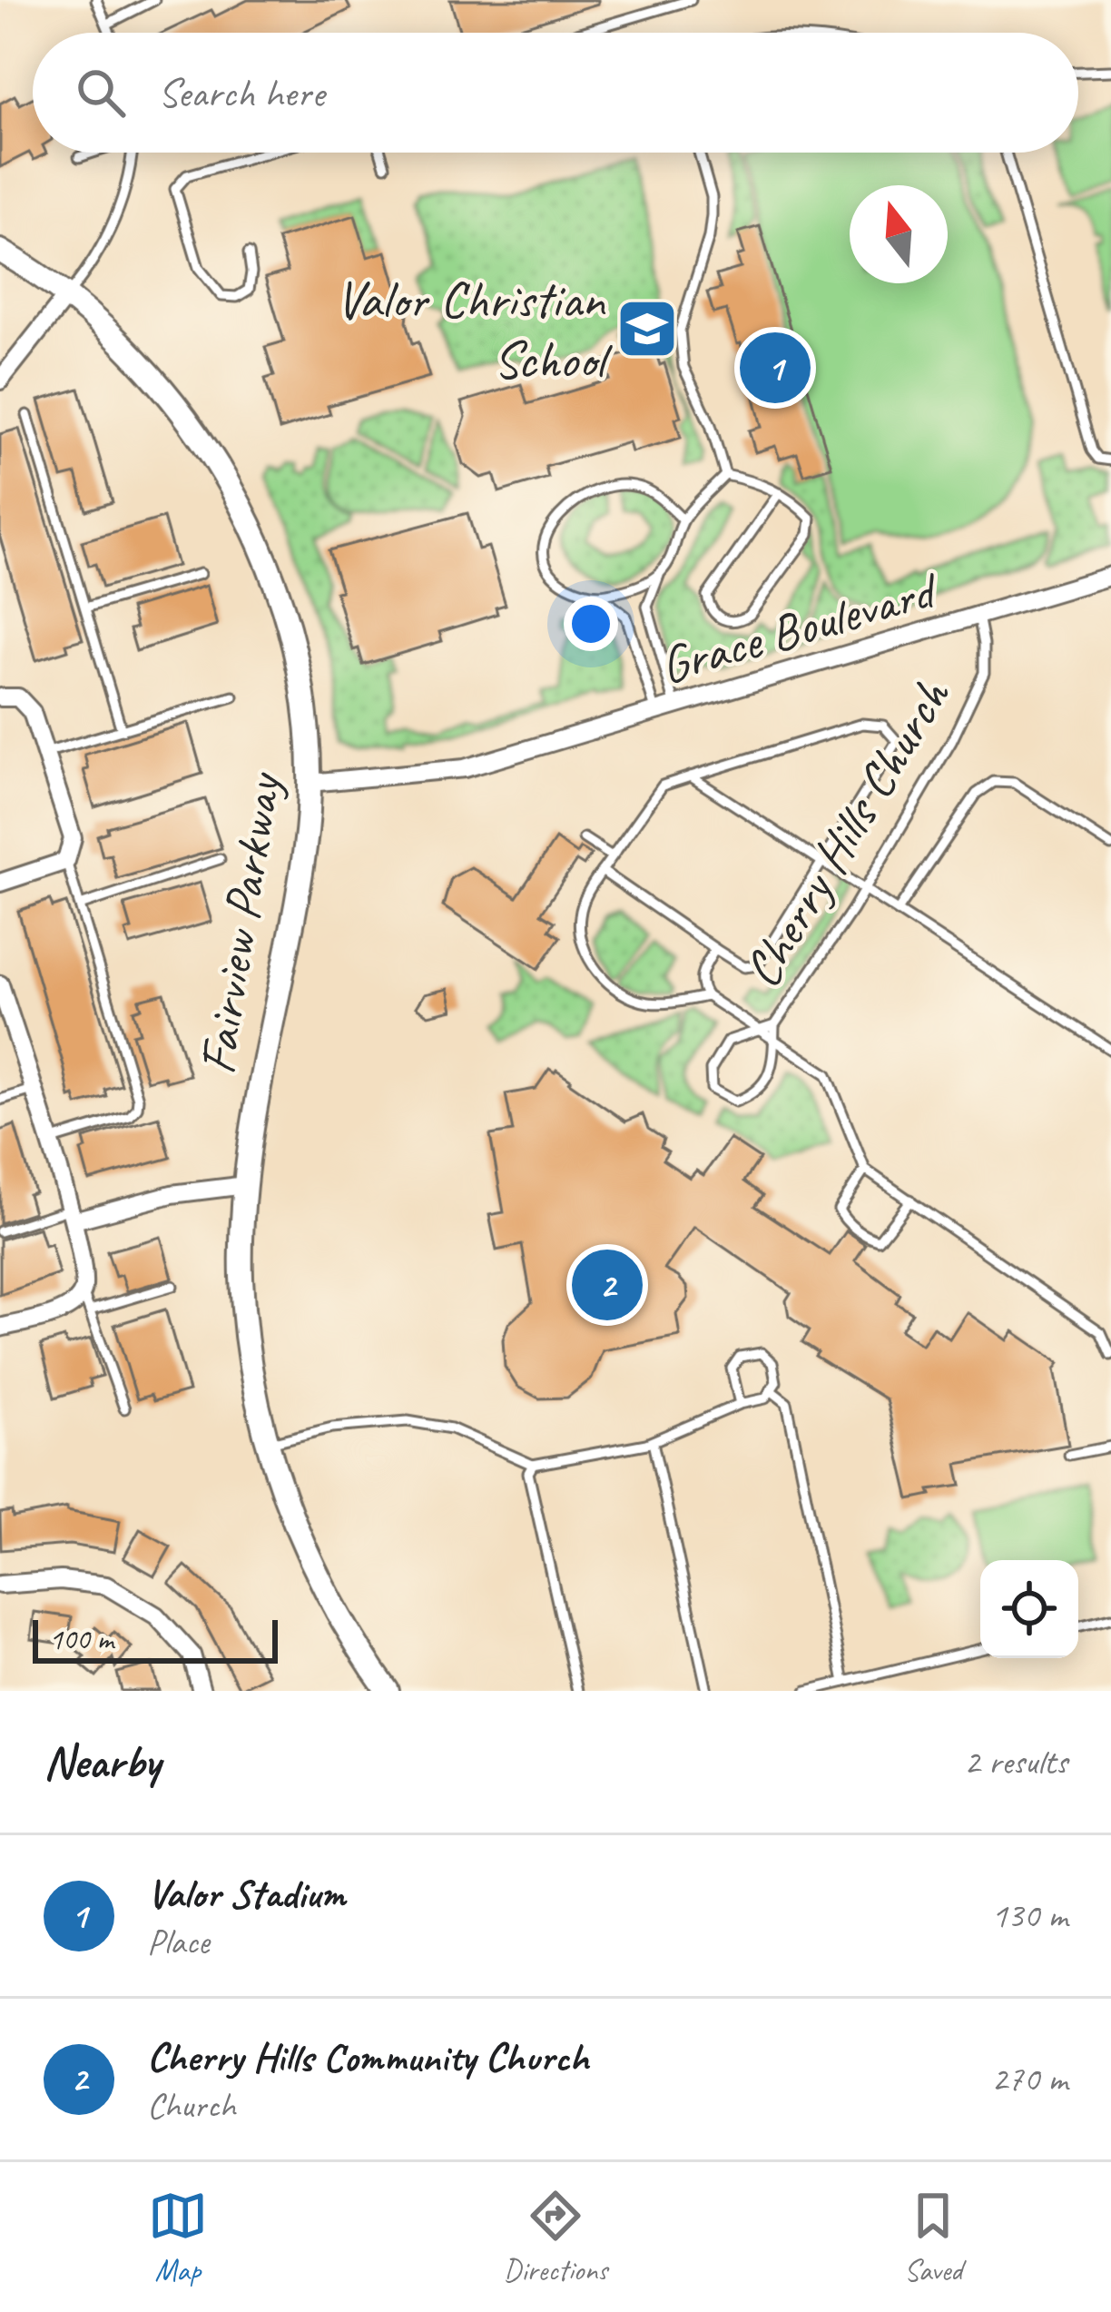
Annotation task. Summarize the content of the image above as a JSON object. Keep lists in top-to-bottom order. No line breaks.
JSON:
{"streets":{"main road":["Fairview Parkway"],"street":["Grace Boulevard"],"lane":["Cherry Hills Church"]},"crossings":[["Grace Boulevard","Cherry Hills Church"],["Grace Boulevard","Fairview Parkway"]],"places":{"school or university":["Valor Christian School"]},"scale_bar":"100 m","north":"top","page":{"search":"Search here","pins":["1","2"],"scale":"100 m","heading":["Nearby","2 results"],"list":[{"mark":"1","name":"Valor Stadium","note":"Place","value":"130 m"},{"mark":"2","name":"Cherry Hills Community Church","note":"Church","value":"270 m"}],"nav":["Map","Directions","Saved"]}}
